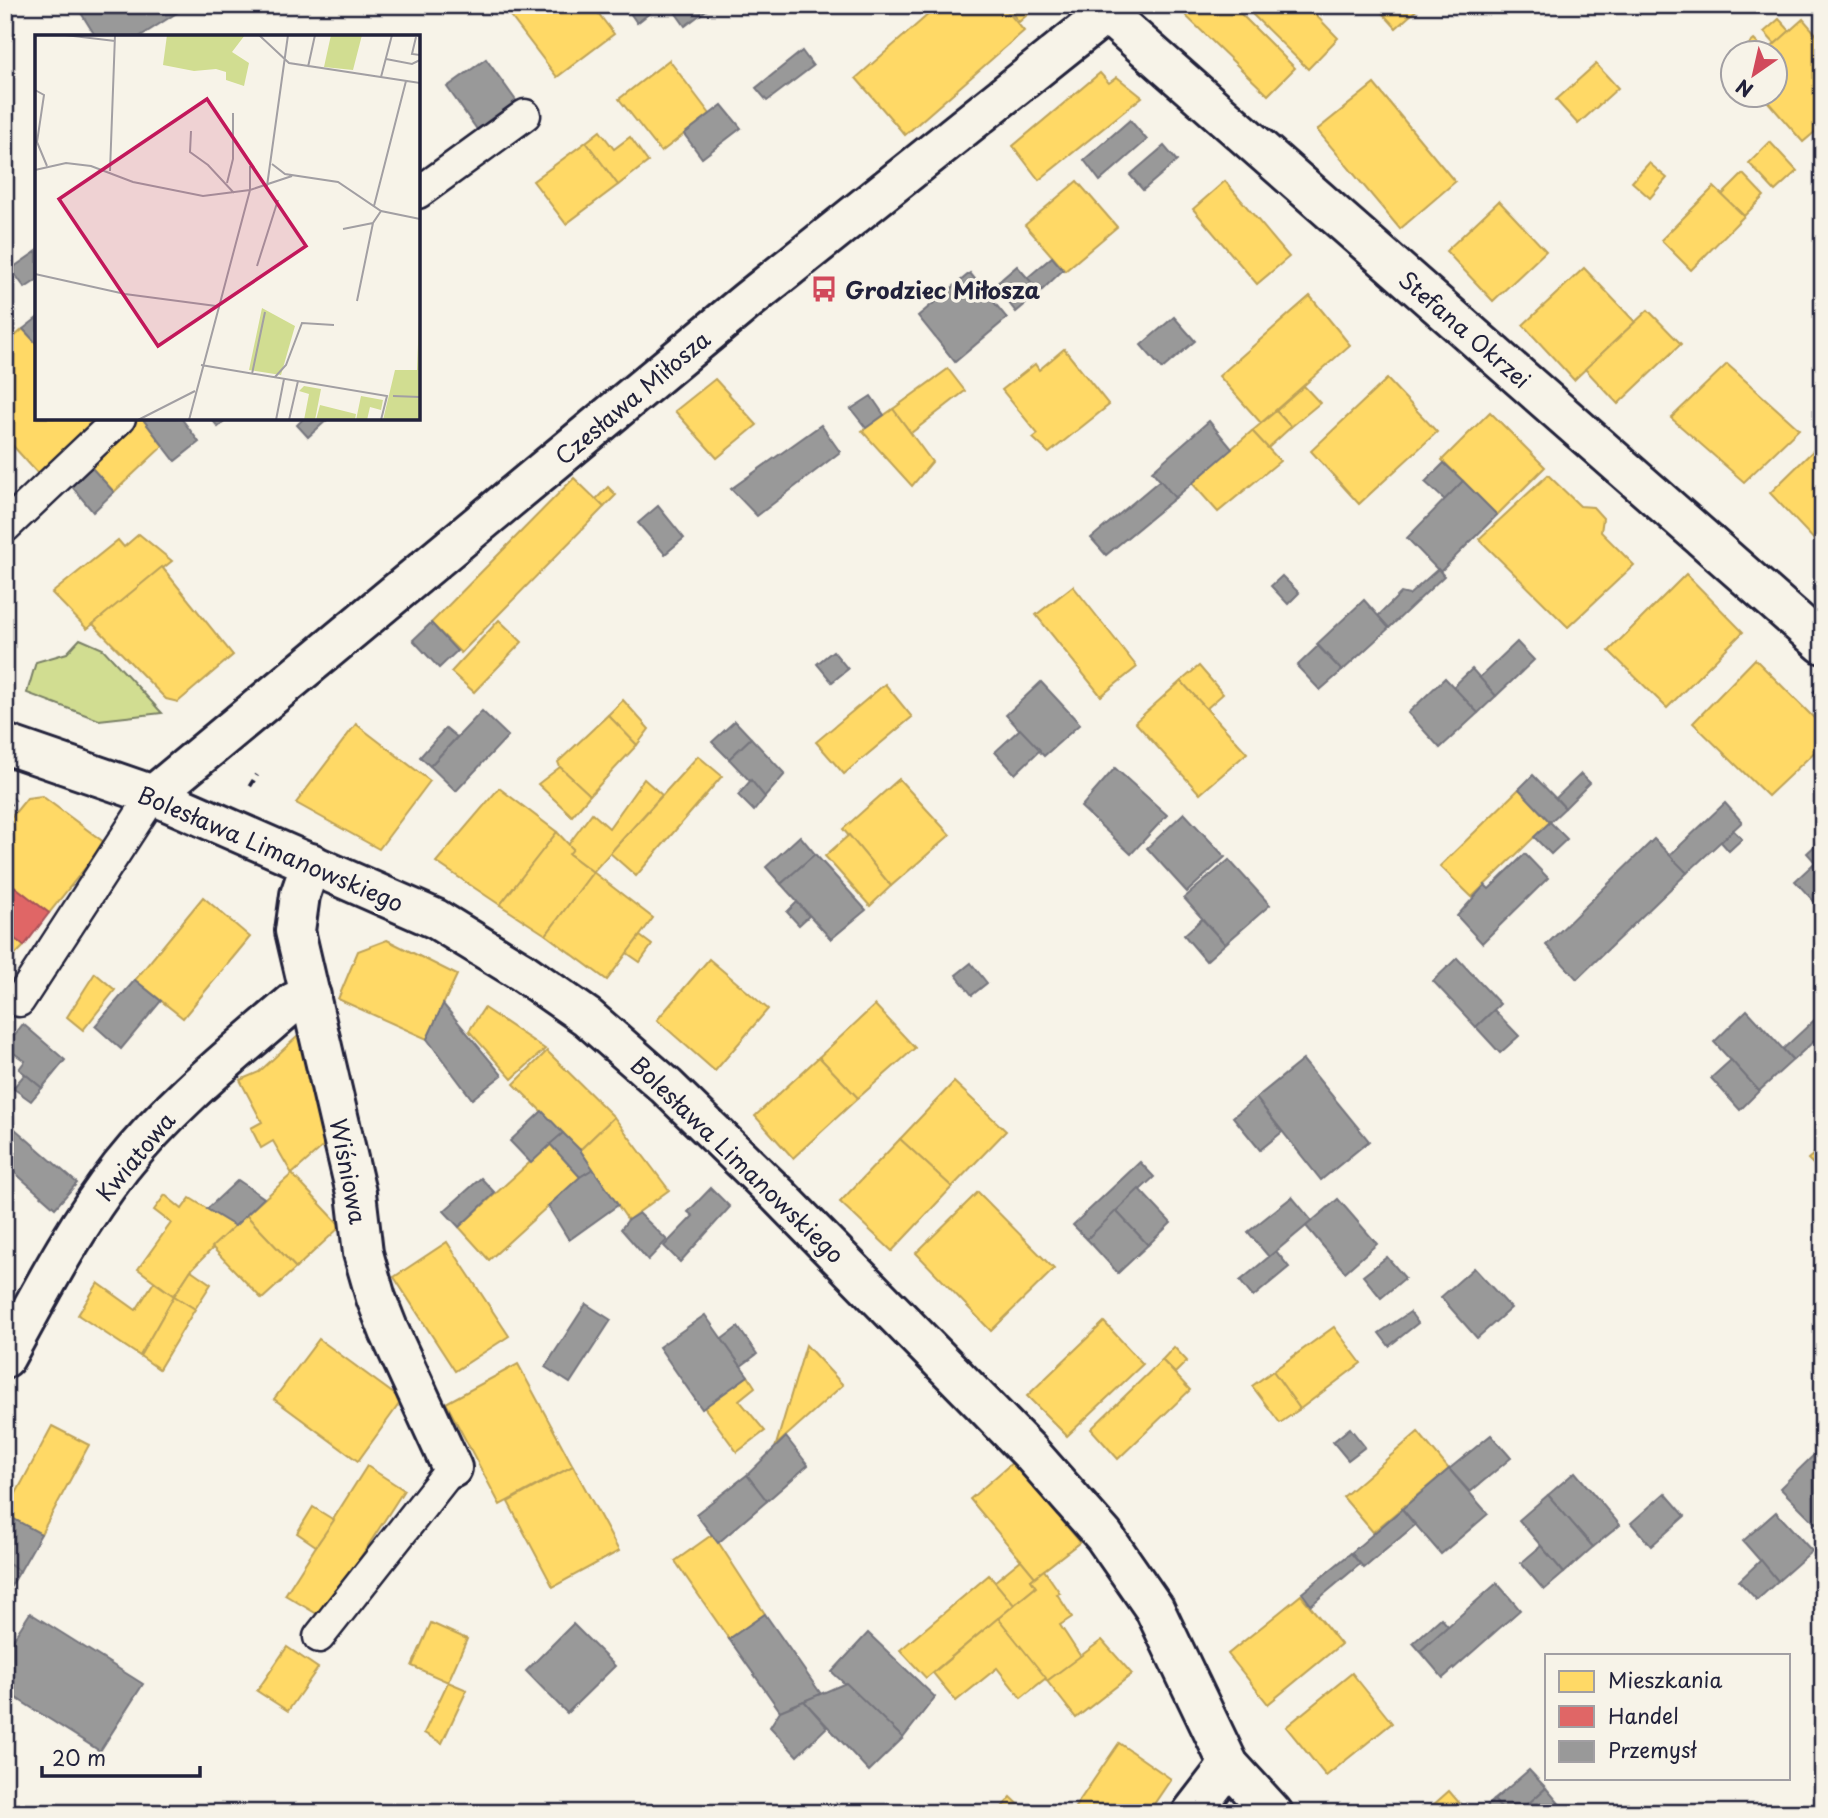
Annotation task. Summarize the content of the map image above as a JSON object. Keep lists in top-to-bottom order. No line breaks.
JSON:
{"streets":{"street":["Stefana Okrzei","Czesława Miłosza","Bolesława Limanowskiego","Kwiatowa","Wiśniowa"]},"crossings":[["Stefana Okrzei","Czesława Miłosza"],["Czesława Miłosza","Bolesława Limanowskiego"],["Bolesława Limanowskiego","Wiśniowa"],["Kwiatowa","Wiśniowa"]],"places":{"bus stop":["Grodziec Miłosza"]},"legend":["Mieszkania","Handel","Przemysł"],"scale_bar":"20 m","north":"bottom left"}
